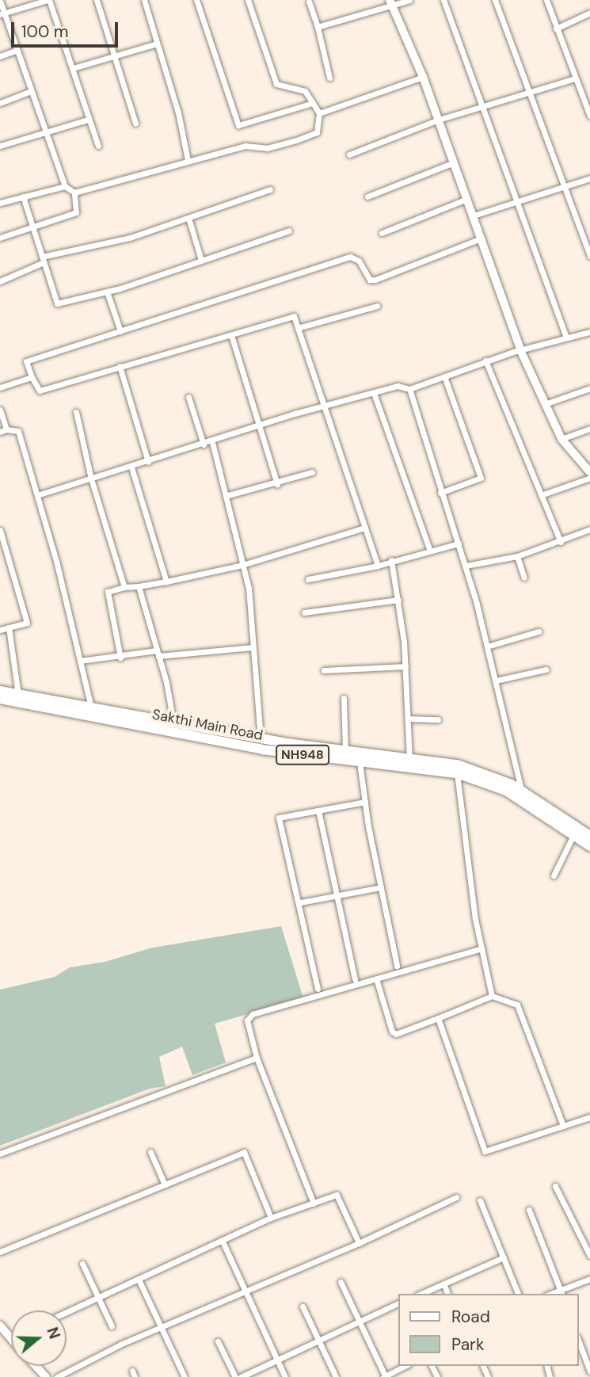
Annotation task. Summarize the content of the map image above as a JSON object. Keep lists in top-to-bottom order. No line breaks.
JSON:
{"streets":{"highway":["Sakthi Main Road","NH948"]},"crossings":[["Sakthi Main Road","NH948"]],"legend":["Road","Park"],"scale_bar":"100 m","north":"right"}
